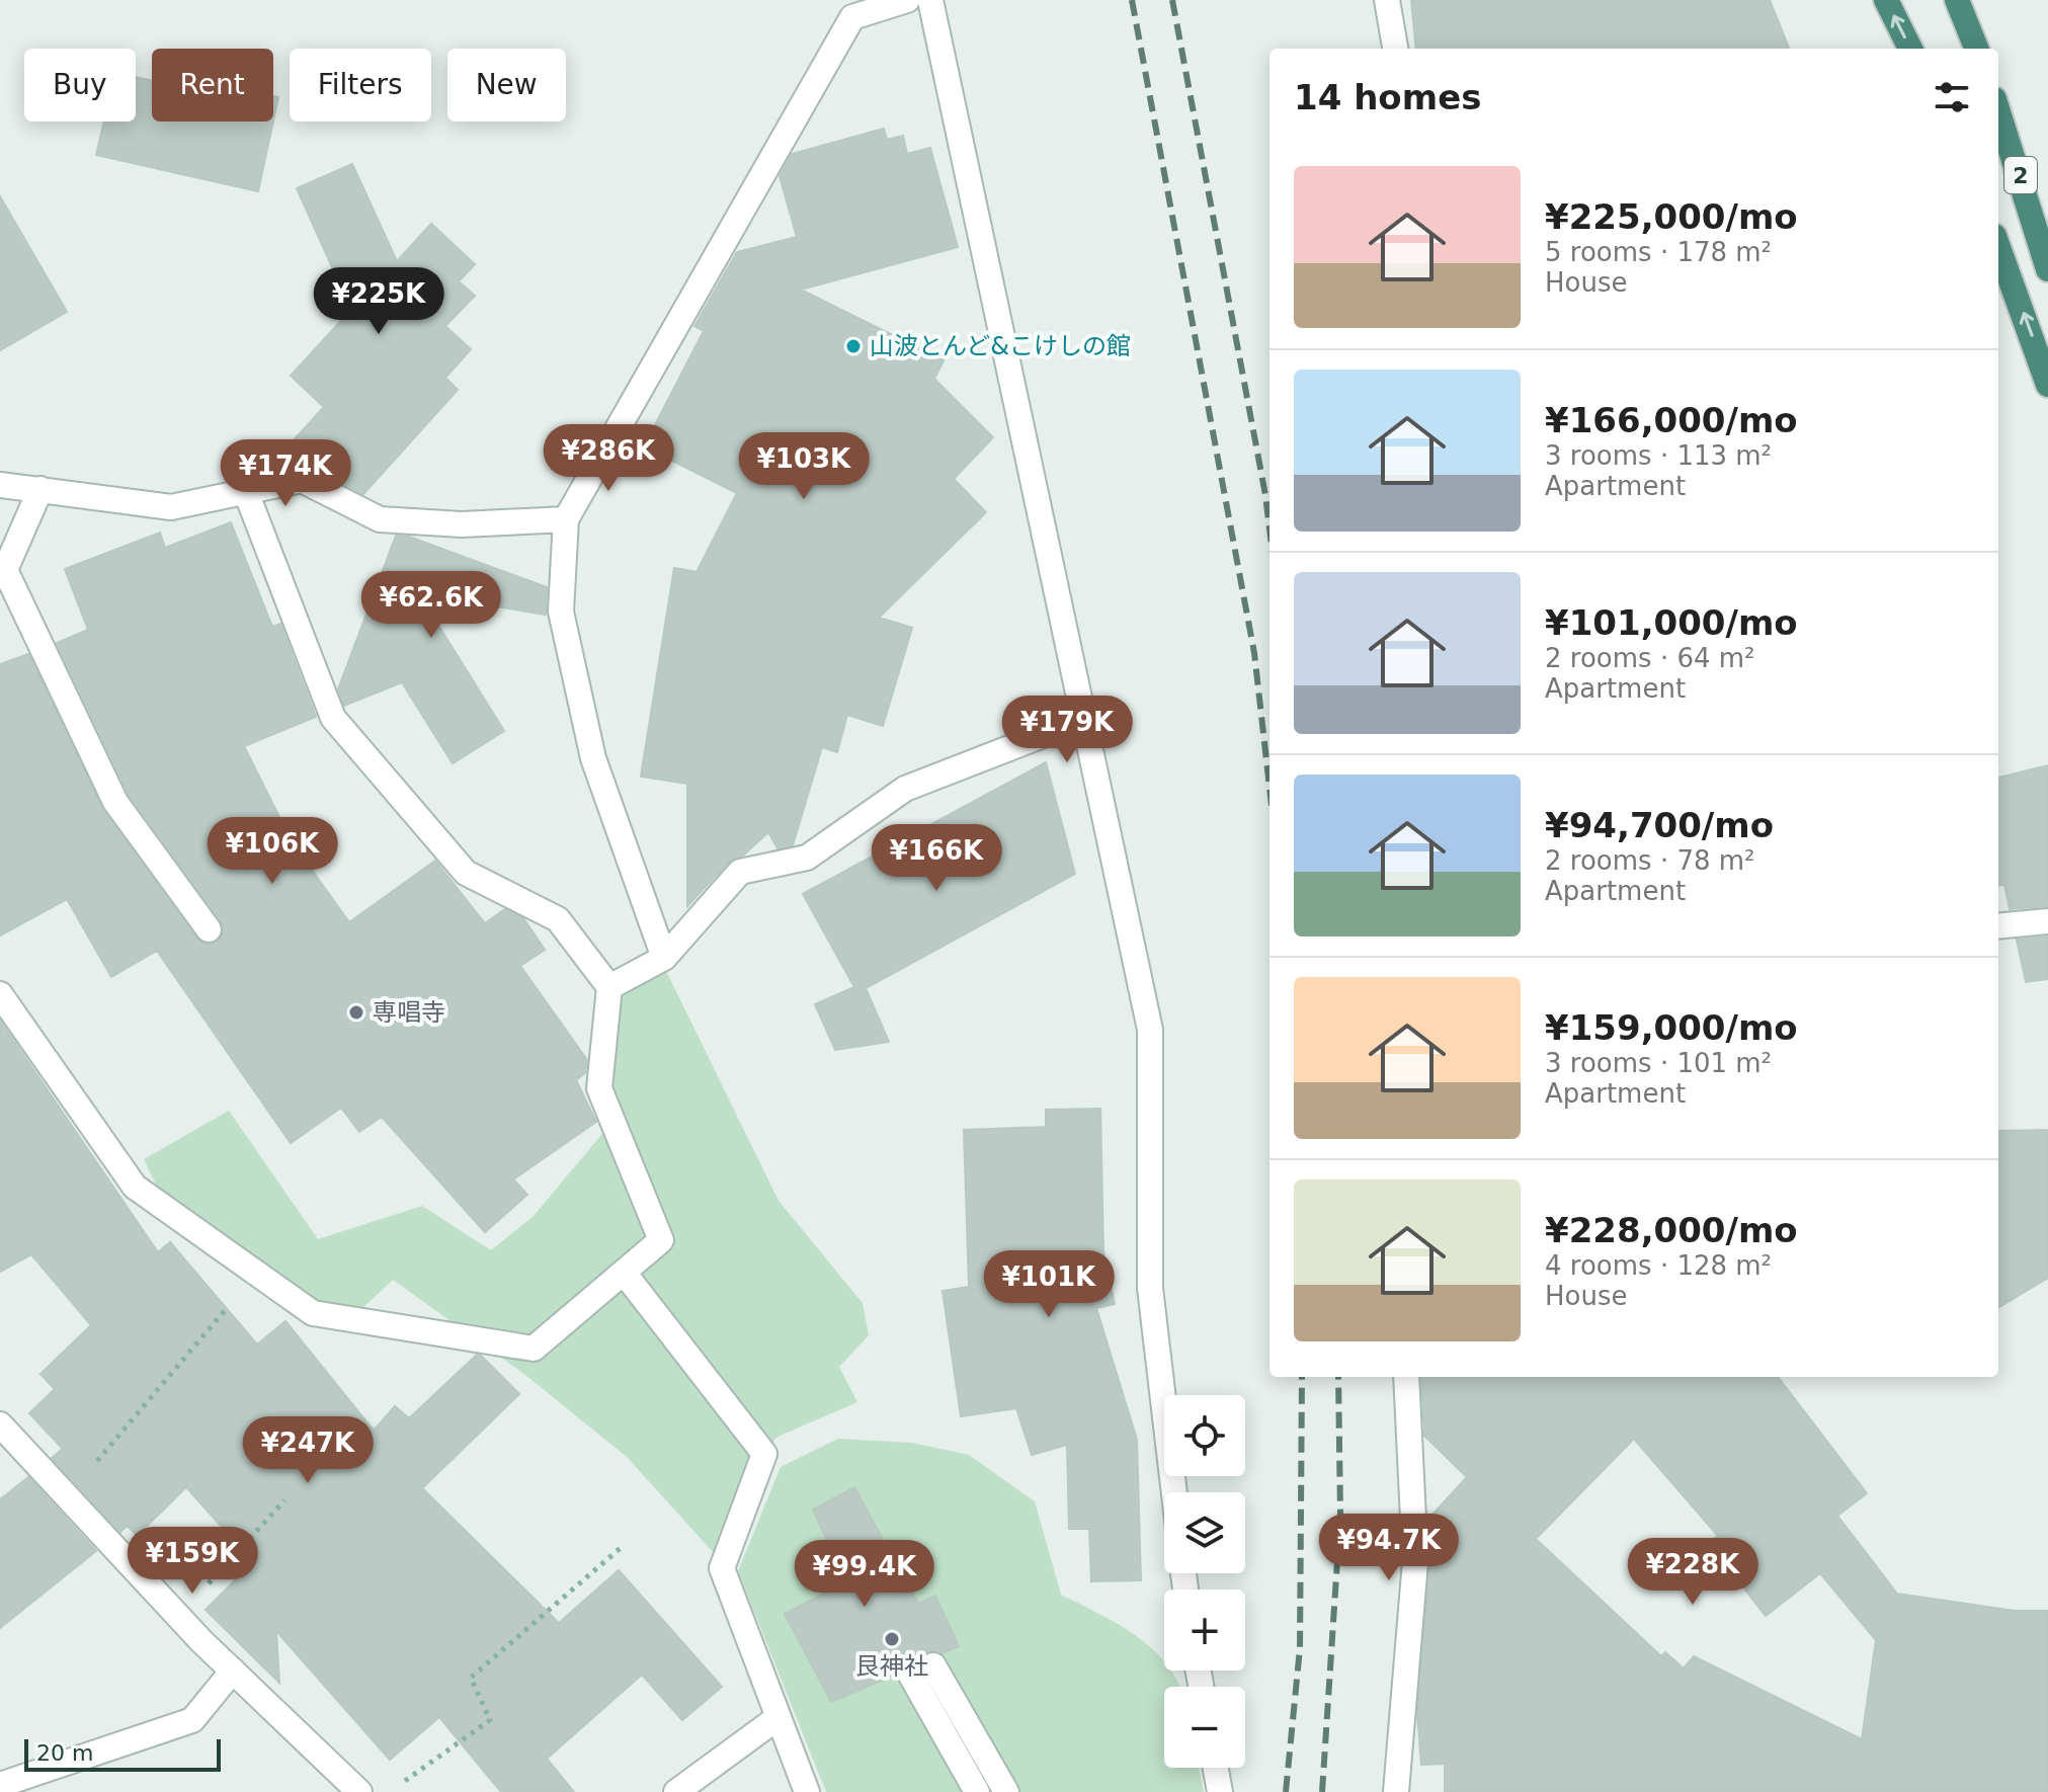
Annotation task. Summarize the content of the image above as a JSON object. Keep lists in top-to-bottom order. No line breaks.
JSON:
{"streets":{"highway":["2"]},"places":["山波とんど&こけしの館","専唱寺","艮神社"],"scale_bar":"20 m","page":{"chip":["Buy","Rent","Filters","New"],"heading":"14 homes","list":[{"name":"¥225,000/mo","note":"5 rooms · 178 m² · House"},{"name":"¥166,000/mo","note":"3 rooms · 113 m² · Apartment"},{"name":"¥101,000/mo","note":"2 rooms · 64 m² · Apartment"},{"name":"¥94,700/mo","note":"2 rooms · 78 m² · Apartment"},{"name":"¥159,000/mo","note":"3 rooms · 101 m² · Apartment"},{"name":"¥228,000/mo","note":"4 rooms · 128 m² · House"}],"price":["¥225K","¥286K","¥103K","¥174K","¥62.6K","¥179K","¥106K","¥166K","¥101K","¥247K","¥94.7K","¥159K","¥228K","¥99.4K"],"map_buttons":["+","−"],"scale":"20 m"}}
